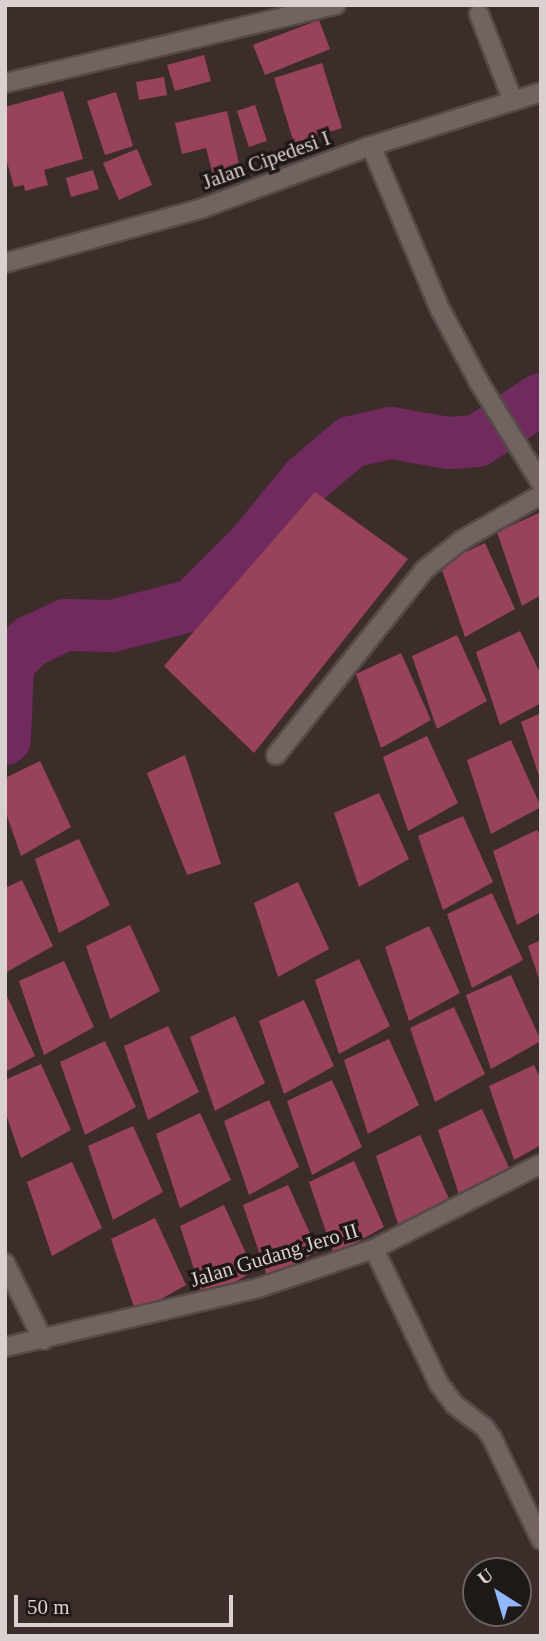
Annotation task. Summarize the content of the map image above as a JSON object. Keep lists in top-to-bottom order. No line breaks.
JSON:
{"streets":{"street":["Jalan Cipedesi I","Jalan Gudang Jero II"]},"scale_bar":"50 m","north":"top left"}
